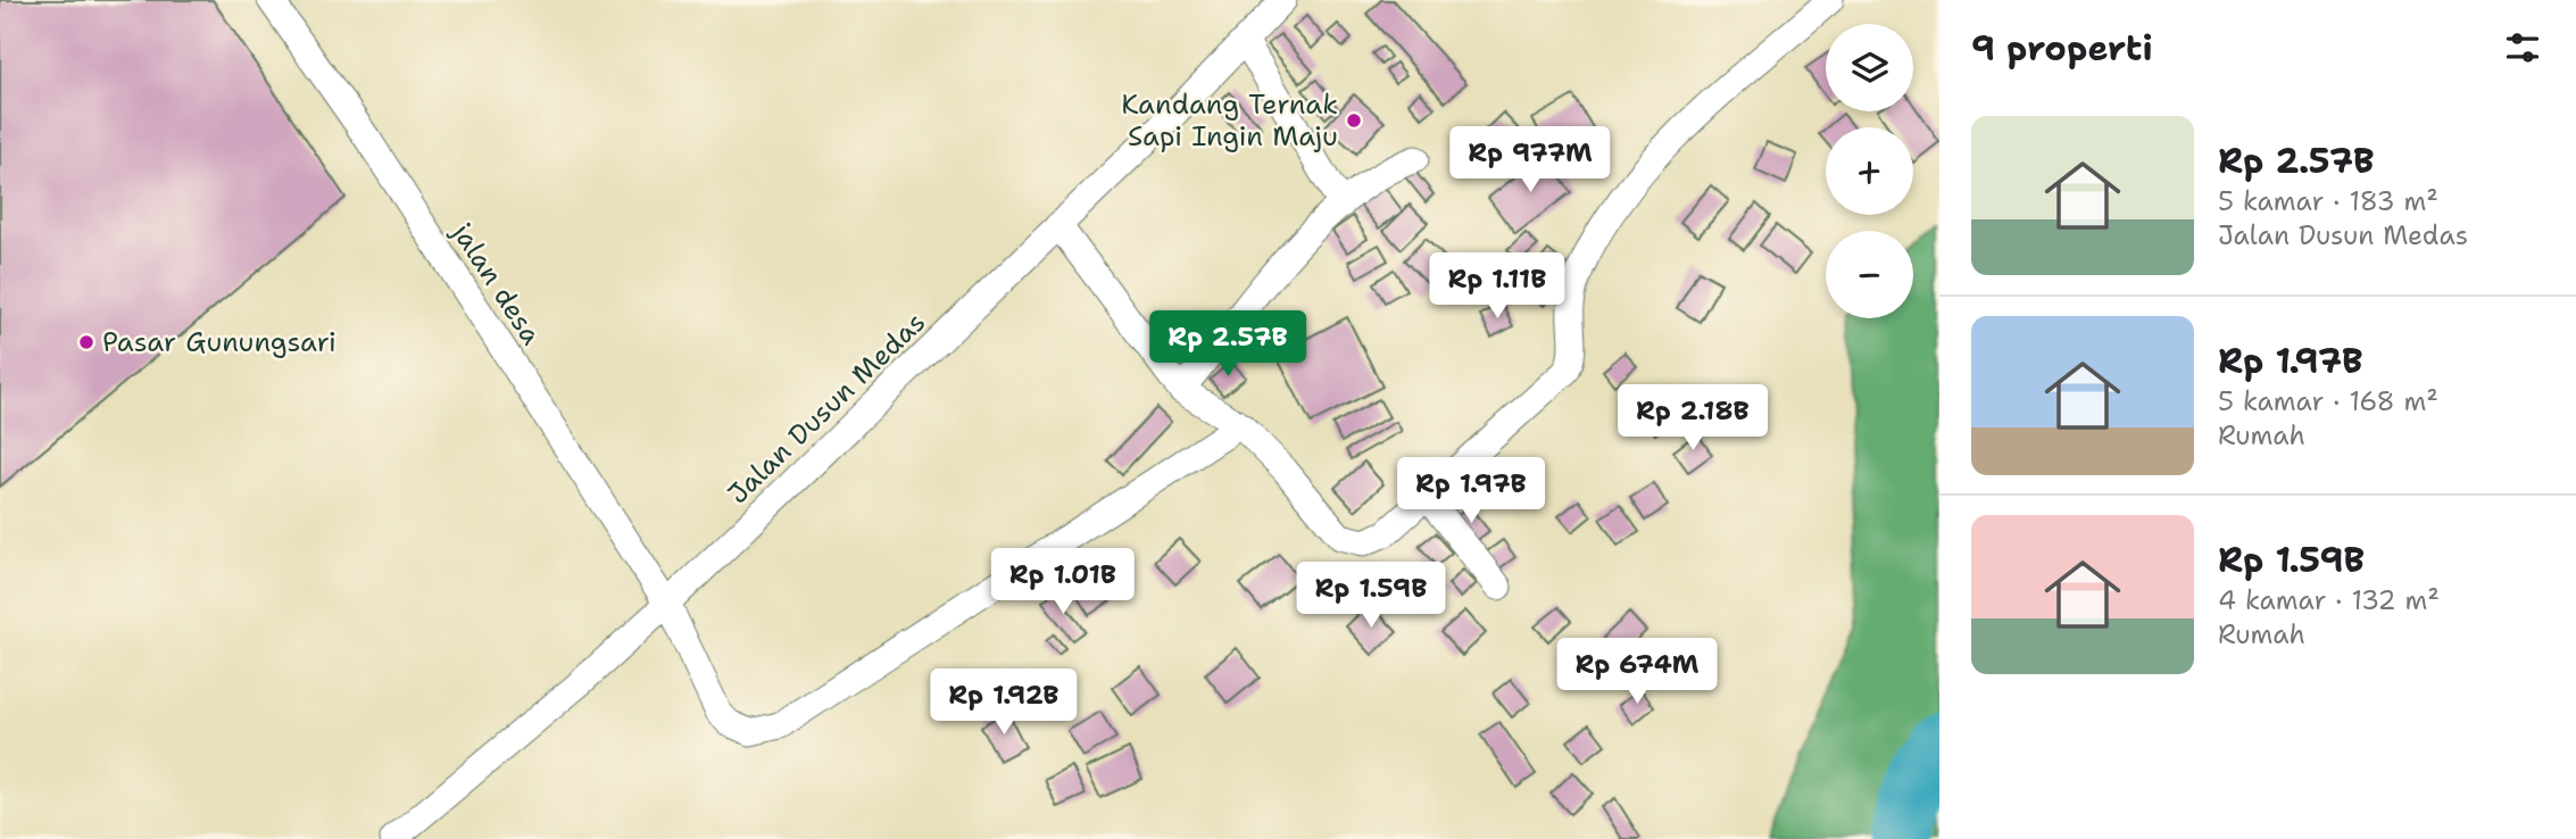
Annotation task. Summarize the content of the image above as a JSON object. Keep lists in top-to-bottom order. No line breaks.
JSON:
{"streets":{"street":["jalan desa","Jalan Dusun Medas"]},"crossings":[["jalan desa","Jalan Dusun Medas"]],"places":["Kandang Ternak Sapi Ingin Maju","Pasar Gunungsari"],"page":{"heading":"9 properti","map_buttons":["+","−"],"list":[{"name":"Rp 2.57B","note":"5 kamar · 183 m² · Jalan Dusun Medas"},{"name":"Rp 1.97B","note":"5 kamar · 168 m² · Rumah"},{"name":"Rp 1.59B","note":"4 kamar · 132 m² · Rumah"}],"price":["Rp 977M","Rp 1.11B","Rp 2.57B","Rp 2.18B","Rp 1.97B","Rp 1.01B","Rp 1.59B","Rp 674M","Rp 1.92B"]}}
